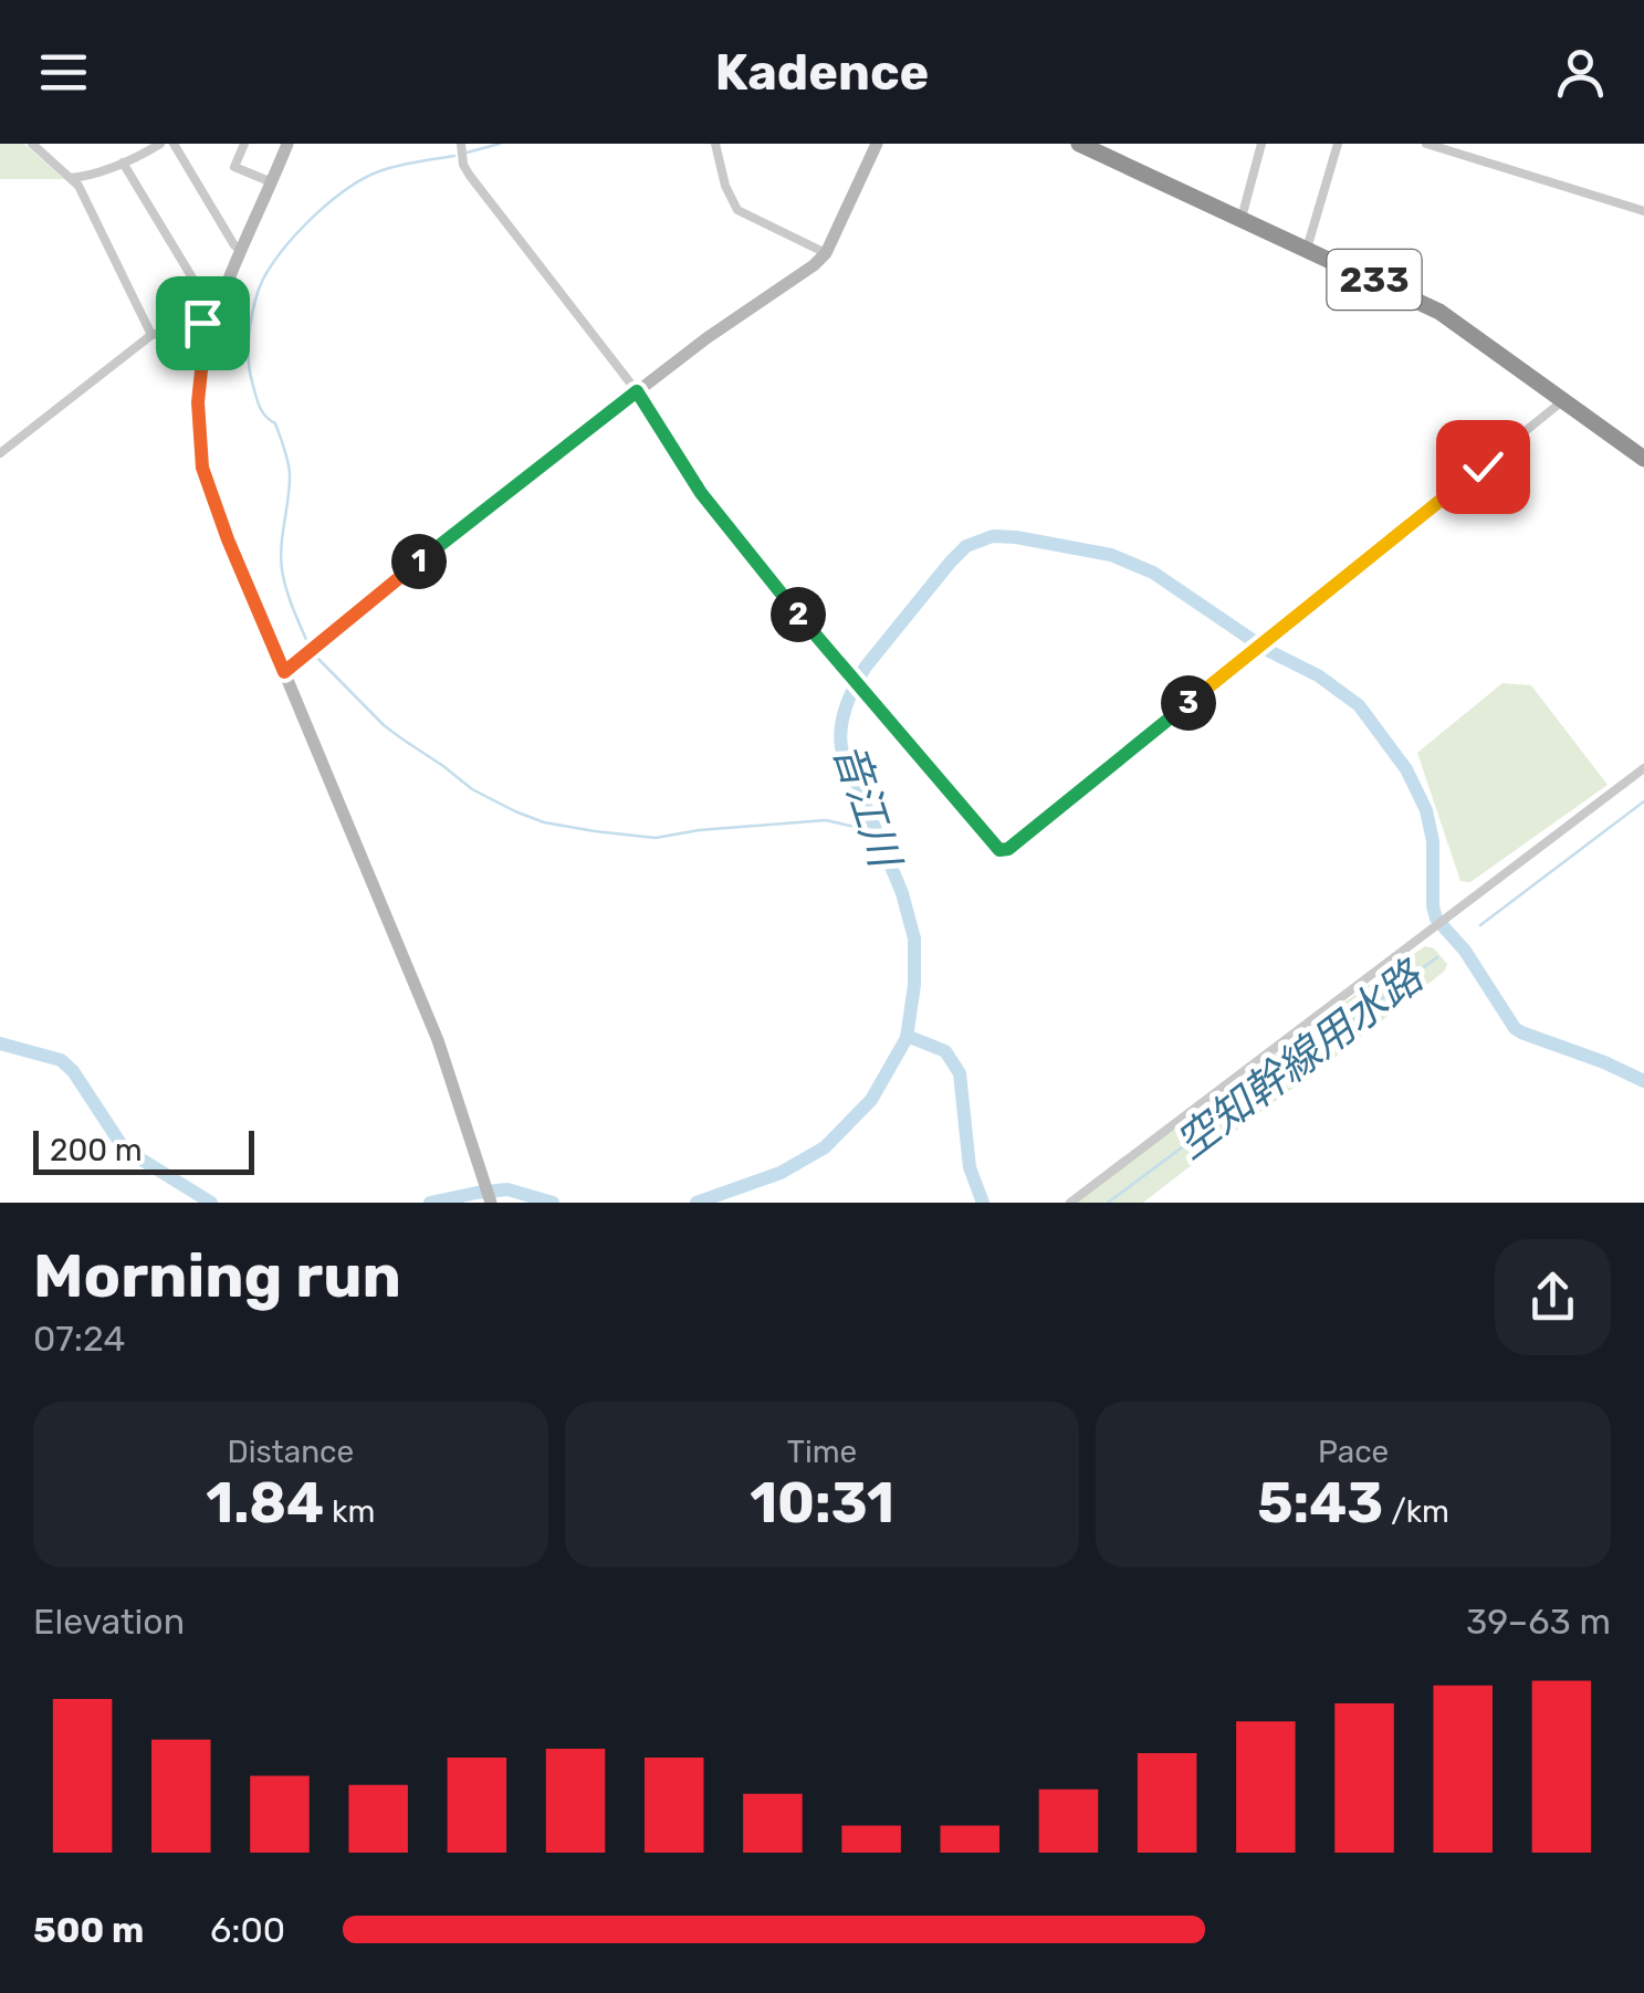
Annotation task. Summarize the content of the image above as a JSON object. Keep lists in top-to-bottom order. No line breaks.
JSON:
{"streets":{"highway":["233"]},"water":["音江川","空知幹線用水路"],"scale_bar":"200 m","page":{"header":"Kadence","pins":["1","2","3"],"scale":"200 m","heading":["Morning run","07:24"],"stats":[["Distance","1.84 km"],["Time","10:31"],["Pace","5:43 /km"]],"chart":["Elevation","39–63 m"],"list":[{"name":"500 m","note":"6:00"}]}}
